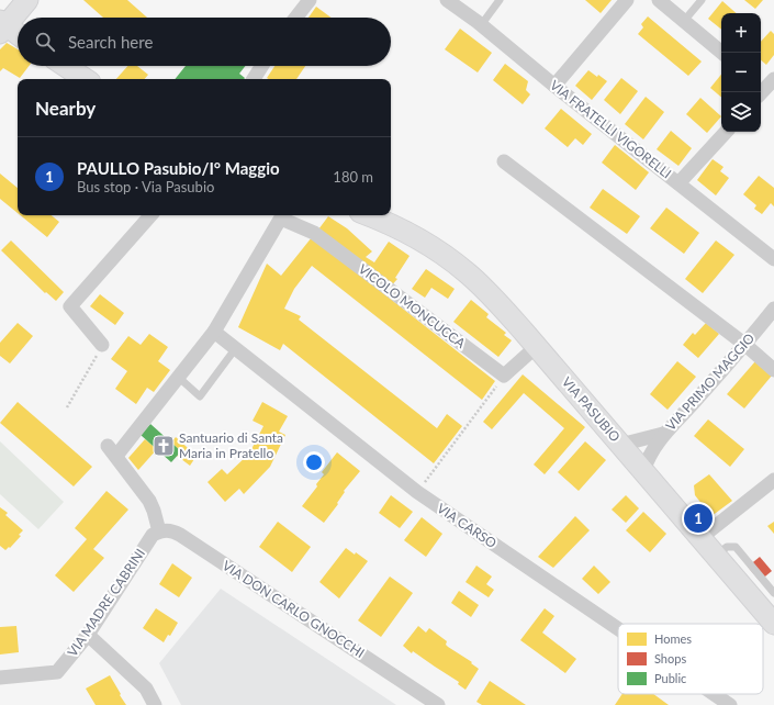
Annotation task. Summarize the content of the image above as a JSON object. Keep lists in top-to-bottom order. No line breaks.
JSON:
{"streets":{"street":["VIA FRATELLI VIGORELLI","VICOLO MONCUCCA","VIA PRIMO MAGGIO","VIA PASUBIO","VIA CARSO","VIA MADRE CABRINI","VIA DON CARLO GNOCCHI"]},"crossings":[["VIA PRIMO MAGGIO","VIA PASUBIO"],["VIA MADRE CABRINI","VIA DON CARLO GNOCCHI"]],"places":{"church":["Santuario di Santa Maria in Pratello"]},"legend":["Homes","Shops","Public"],"page":{"map_buttons":["+","−"],"search":"Search here","heading":"Nearby","list":[{"mark":"1","name":"PAULLO Pasubio/I° Maggio","note":"Bus stop · Via Pasubio","value":"180 m"}],"pins":"1"}}
